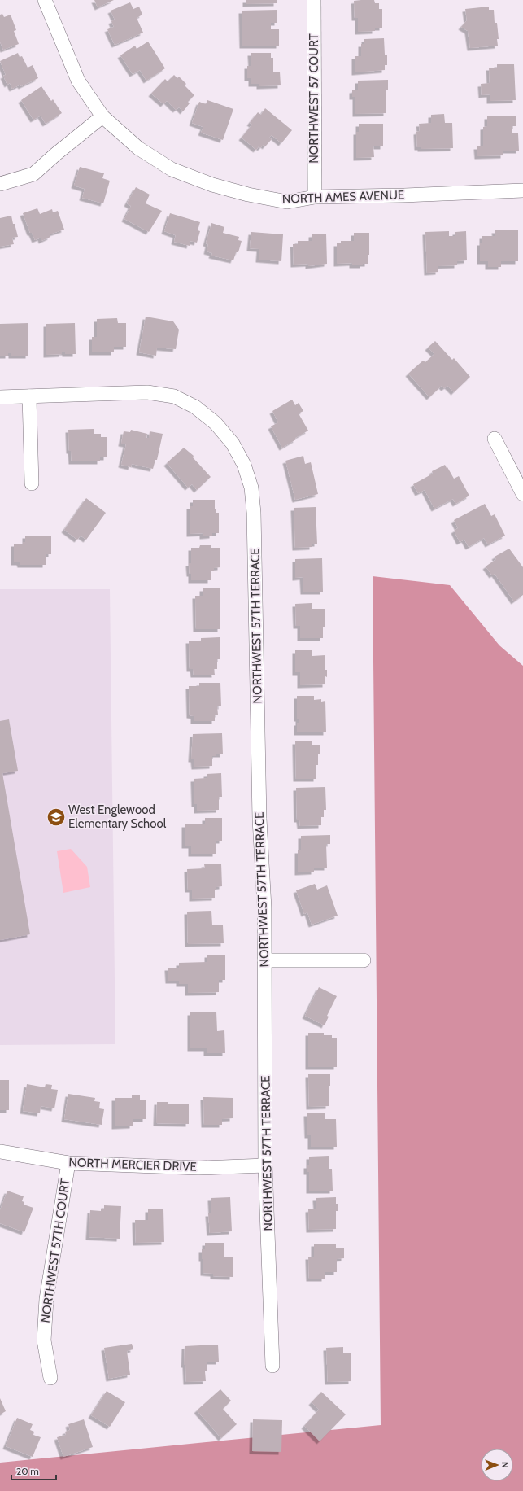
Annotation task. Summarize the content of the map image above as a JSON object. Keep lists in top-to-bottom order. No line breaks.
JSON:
{"streets":{"street":["NORTHWEST 57 COURT","NORTH AMES AVENUE","NORTHWEST 57TH TERRACE","NORTH MERCIER DRIVE","NORTHWEST 57TH COURT"]},"crossings":[["NORTHWEST 57 COURT","NORTH AMES AVENUE"],["NORTHWEST 57TH TERRACE","NORTH MERCIER DRIVE"],["NORTH MERCIER DRIVE","NORTHWEST 57TH COURT"]],"places":{"school or university":["West Englewood Elementary School"]},"scale_bar":"20 m","north":"right"}
